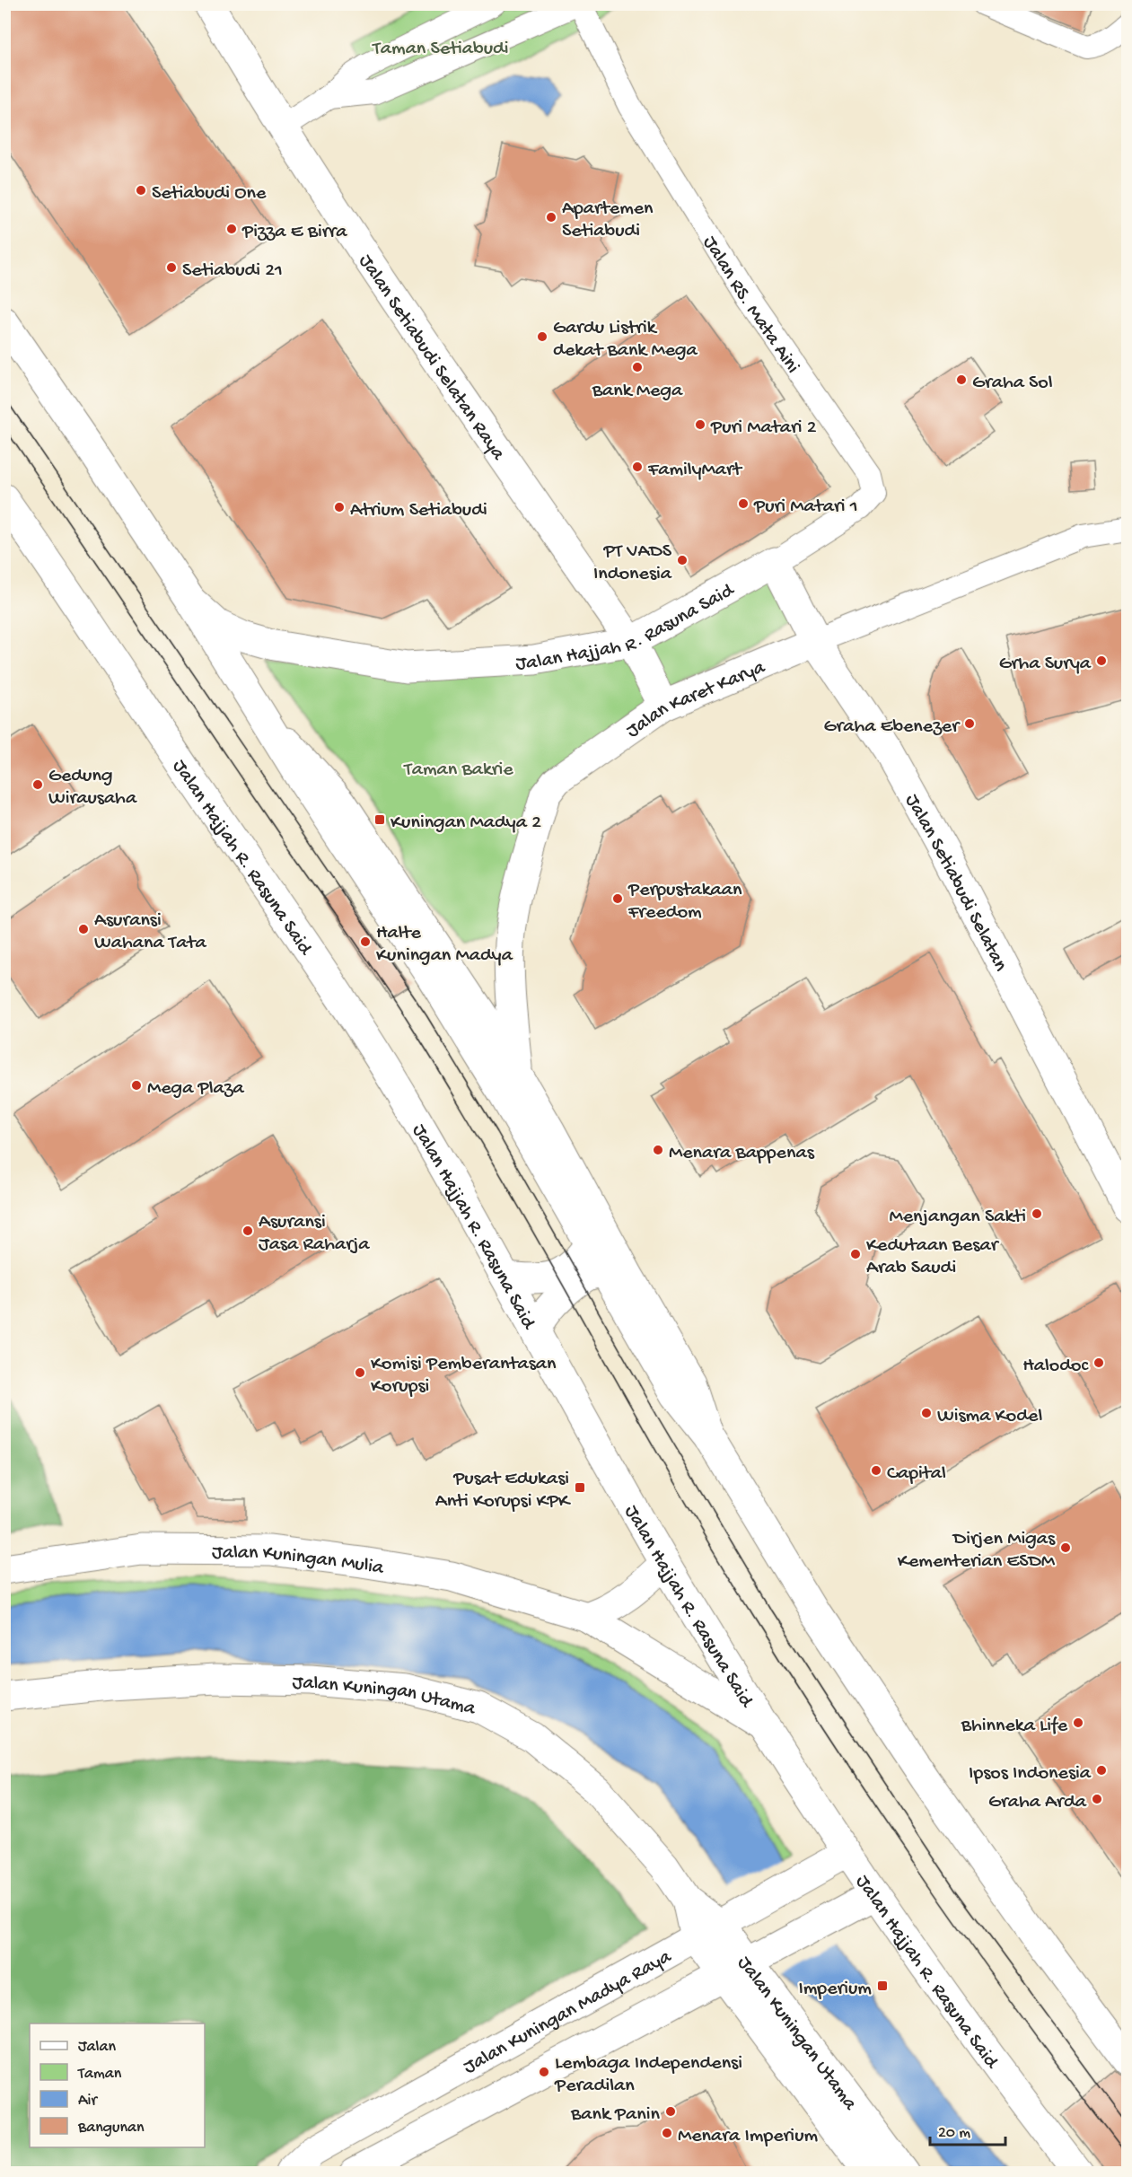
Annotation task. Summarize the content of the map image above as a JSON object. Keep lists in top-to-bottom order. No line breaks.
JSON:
{"streets":{"street":["Jalan RS. Mata Aini","Jalan Setiabudi Selatan Raya","Jalan Hajjah R. Rasuna Said","Jalan Karet Karya","Jalan Setiabudi Selatan","Jalan Kuningan Mulia","Jalan Kuningan Utama","Jalan Kuningan Madya Raya"]},"crossings":[["Jalan RS. Mata Aini","Jalan Hajjah R. Rasuna Said"],["Jalan RS. Mata Aini","Jalan Setiabudi Selatan"],["Jalan Setiabudi Selatan Raya","Jalan Hajjah R. Rasuna Said"],["Jalan Setiabudi Selatan Raya","Jalan Karet Karya"],["Jalan Hajjah R. Rasuna Said","Jalan Karet Karya"],["Jalan Hajjah R. Rasuna Said","Jalan Setiabudi Selatan"],["Jalan Hajjah R. Rasuna Said","Jalan Kuningan Mulia"],["Jalan Hajjah R. Rasuna Said","Jalan Kuningan Madya Raya"],["Jalan Karet Karya","Jalan Setiabudi Selatan"],["Jalan Kuningan Utama","Jalan Kuningan Madya Raya"]],"parks":["Taman Setiabudi","Taman Bakrie"],"places":{"other":["Setiabudi One","Apartemen Setiabudi","Pizza E Birra","Setiabudi 21","Gardu Listrik dekat Bank Mega","Bank Mega","Graha Sol","Puri Matari 2","FamilyMart","Puri Matari 1","Atrium Setiabudi","PT VADS Indonesia","Grha Surya","Graha Ebenezer","Gedung Wirausaha","Perpustakaan Freedom","Asuransi Wahana Tata","Halte Kuningan Madya","Mega Plaza","Menara Bappenas","Menjangan Sakti","Asuransi Jasa Raharja","Kedutaan Besar Arab Saudi","Halodoc","Komisi Pemberantasan Korupsi","Wisma Kodel","Capital","Dirjen Migas Kementerian ESDM","Bhinneka Life","Ipsos Indonesia","Graha Arda","Lembaga Independensi Peradilan","Bank Panin","Menara Imperium"],"transit":["Kuningan Madya 2","Pusat Edukasi Anti Korupsi KPK","Imperium"]},"legend":["Jalan","Taman","Air","Bangunan"],"scale_bar":"20 m"}
